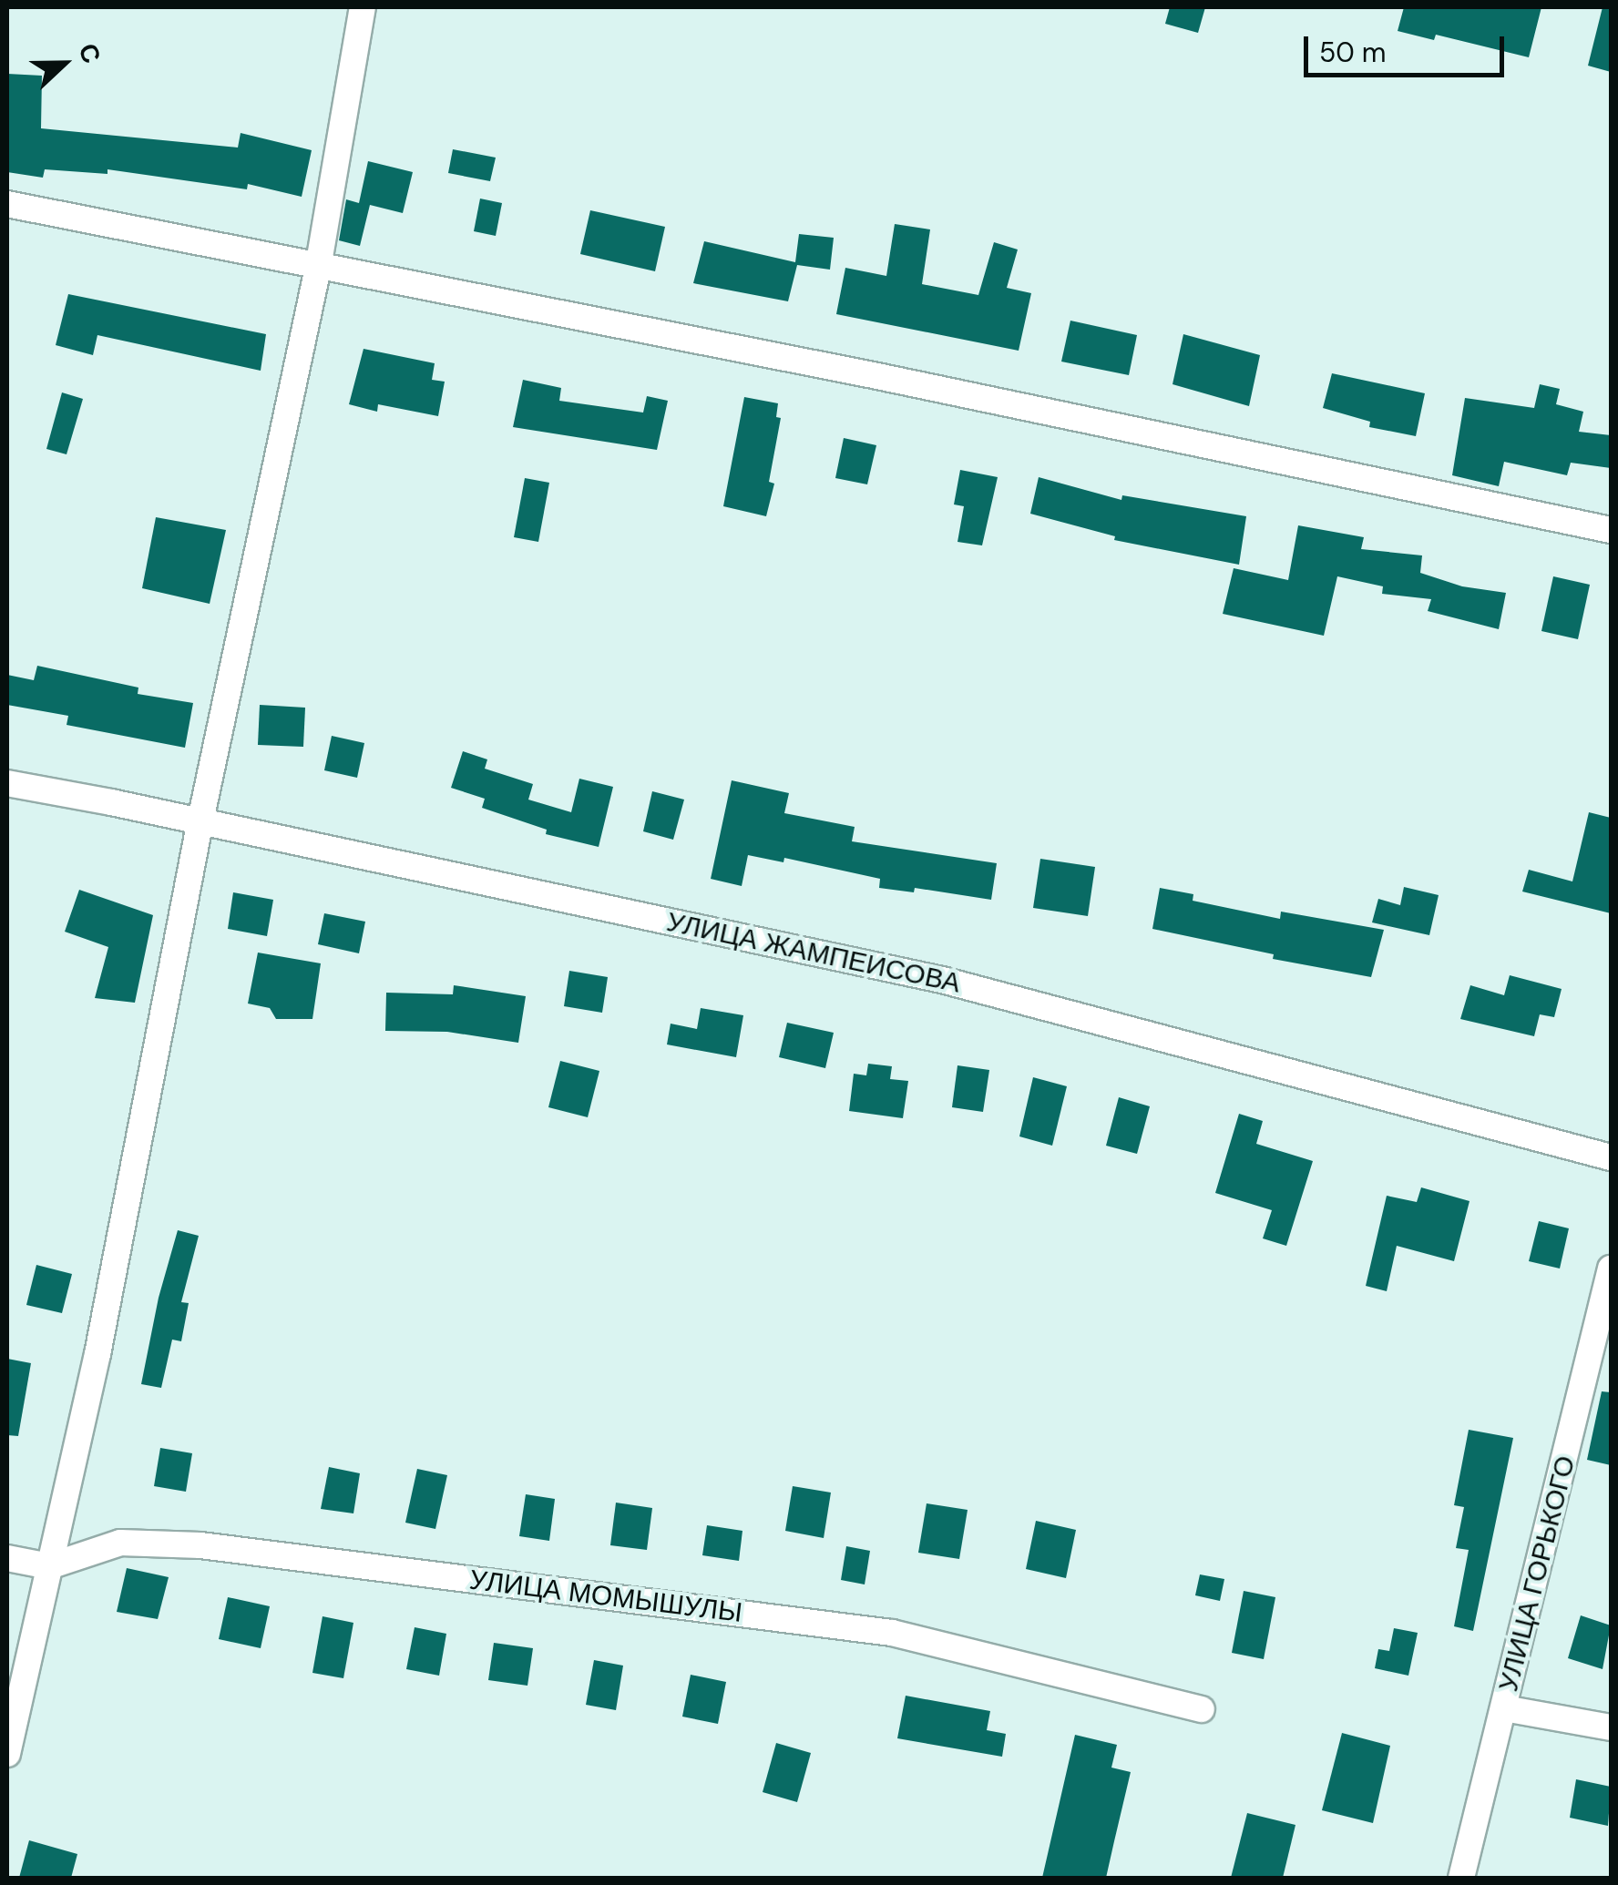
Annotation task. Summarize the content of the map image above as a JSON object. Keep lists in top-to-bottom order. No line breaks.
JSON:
{"streets":{"street":["УЛИЦА ЖАМПЕИСОВА","УЛИЦА ГОРЬКОГО","УЛИЦА МОМЫШУЛЫ"]},"scale_bar":"50 m","north":"right"}
